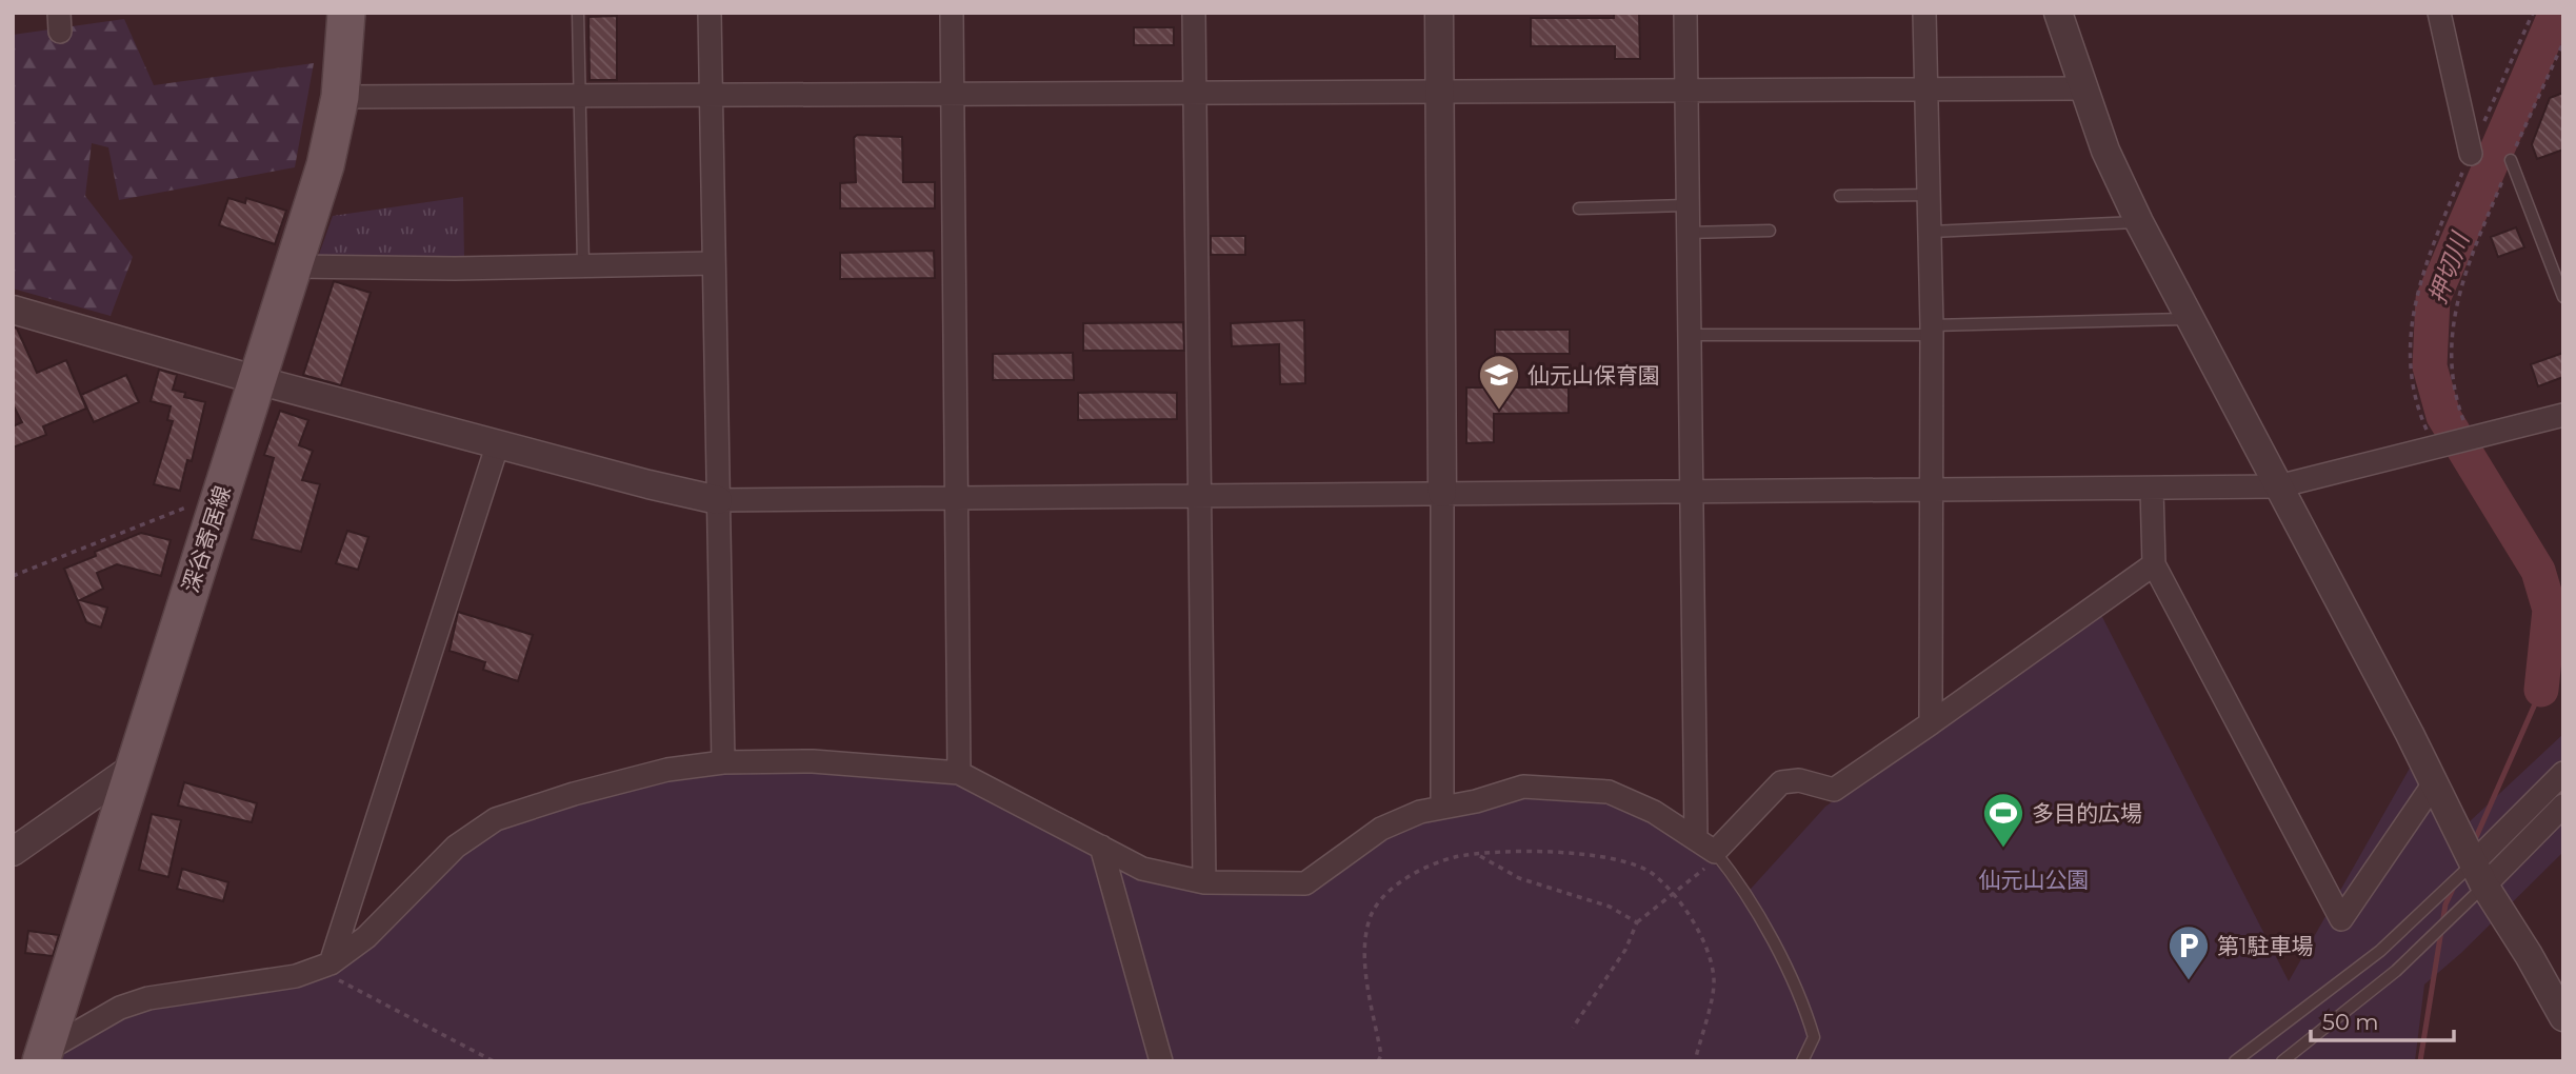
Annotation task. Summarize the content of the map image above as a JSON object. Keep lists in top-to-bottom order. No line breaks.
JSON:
{"streets":{"main road":["深谷寄居線"]},"water":["押切川"],"parks":["仙元山公園"],"places":{"school or university":["仙元山保育園"],"sports":["多目的広場"],"parking":["第1駐車場"]},"scale_bar":"50 m"}
